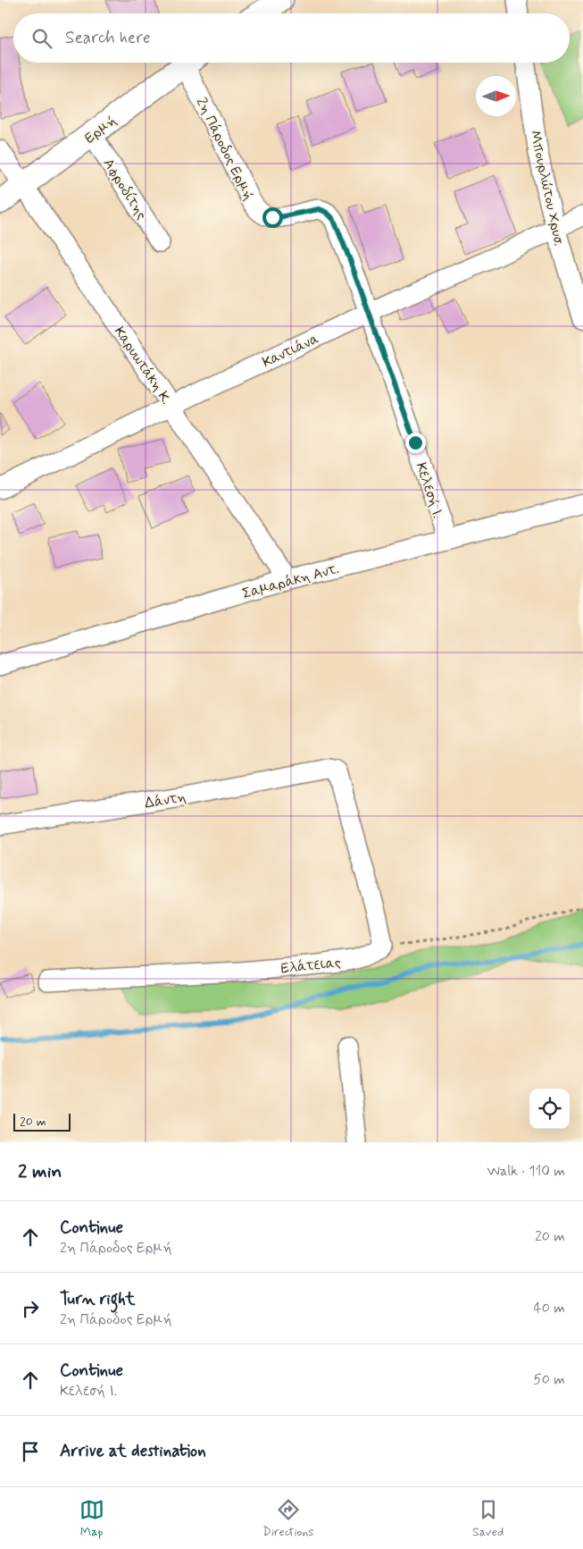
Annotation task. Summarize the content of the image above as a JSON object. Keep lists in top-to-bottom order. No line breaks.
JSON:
{"streets":{"street":["Ερμή","2η Πάροδος Ερμή","Μπουρλώτου Χρυσ.","Αφροδίτης","Καντιάνα","Καρυωτάκη Κ.","Κελεσή Ι.","Σαμαράκη Αντ.","Δάντη","Ελάτειας"]},"crossings":[["Ερμή","Αφροδίτης"],["Ερμή","Καρυωτάκη Κ."],["2η Πάροδος Ερμή","Καντιάνα"],["2η Πάροδος Ερμή","Κελεσή Ι."],["Μπουρλώτου Χρυσ.","Καντιάνα"],["Καντιάνα","Καρυωτάκη Κ."],["Καντιάνα","Κελεσή Ι."],["Καρυωτάκη Κ.","Σαμαράκη Αντ."],["Κελεσή Ι.","Σαμαράκη Αντ."],["Δάντη","Ελάτειας"]],"scale_bar":"20 m","north":"right","page":{"search":"Search here","scale":"20 m","heading":["2 min","Walk · 110 m"],"list":[["Continue","2η Πάροδος Ερμή","20 m"],["Turn right","2η Πάροδος Ερμή","40 m"],["Continue","Κελεσή Ι.","50 m"],"Arrive at destination"],"nav":["Map","Directions","Saved"]}}
